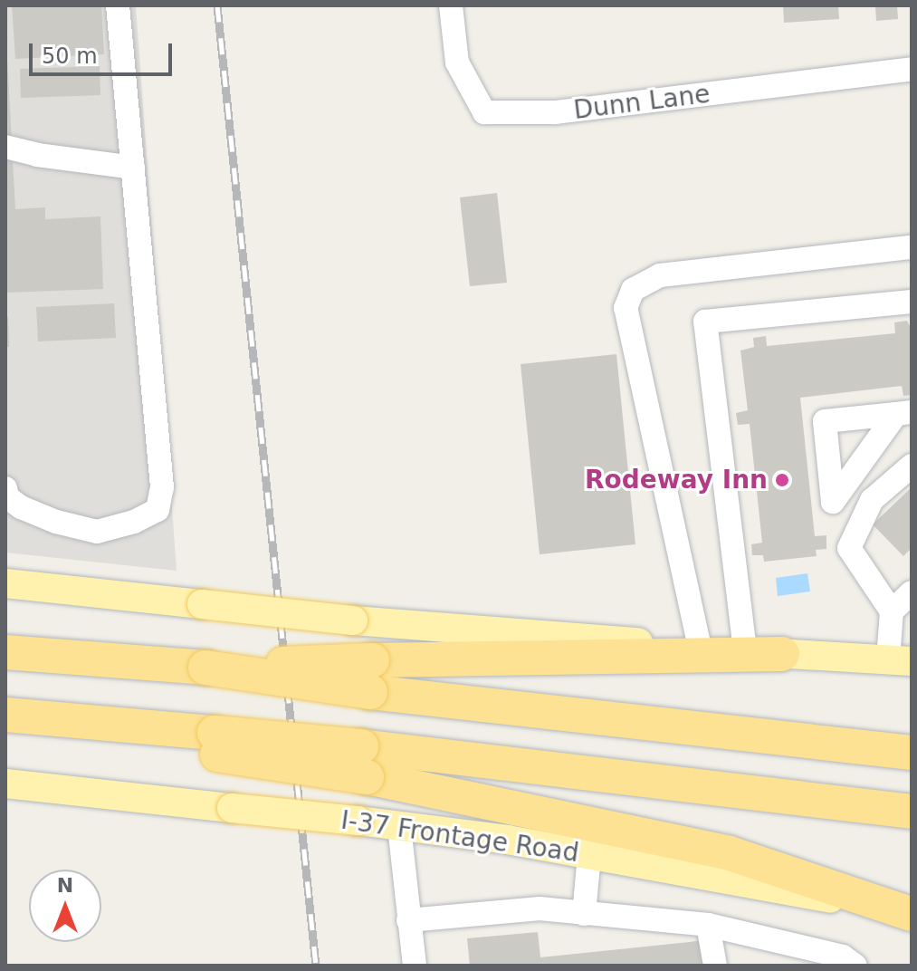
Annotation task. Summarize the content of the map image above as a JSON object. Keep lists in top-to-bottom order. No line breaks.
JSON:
{"streets":{"main road":["I-37 Frontage Road"],"street":["Dunn Lane"]},"places":["Rodeway Inn"],"scale_bar":"50 m","north":"top"}
